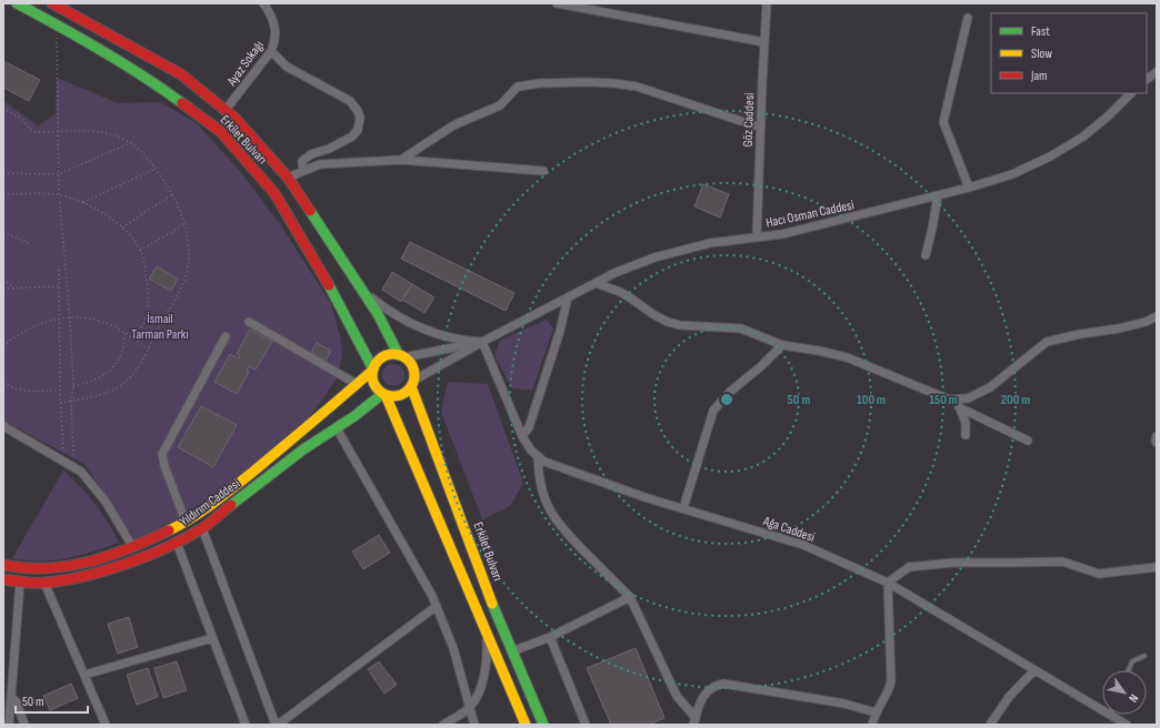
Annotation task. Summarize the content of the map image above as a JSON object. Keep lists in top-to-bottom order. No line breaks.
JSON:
{"streets":{"main road":["Erkilet Bulvarı","Yıldırım Caddesi"],"street":["Ayaz Sokağı","Göz Caddesi","Hacı Osman Caddesi","Ağa Caddesi"]},"crossings":[["Ayaz Sokağı","Erkilet Bulvarı"],["Göz Caddesi","Hacı Osman Caddesi"],["Erkilet Bulvarı","Yıldırım Caddesi"],["Hacı Osman Caddesi","Ağa Caddesi"]],"parks":["İsmail Tarman Parkı"],"legend":["Fast","Slow","Jam"],"scale_bar":"50 m","north":"bottom right","rings":["50 m","100 m","150 m","200 m"]}
